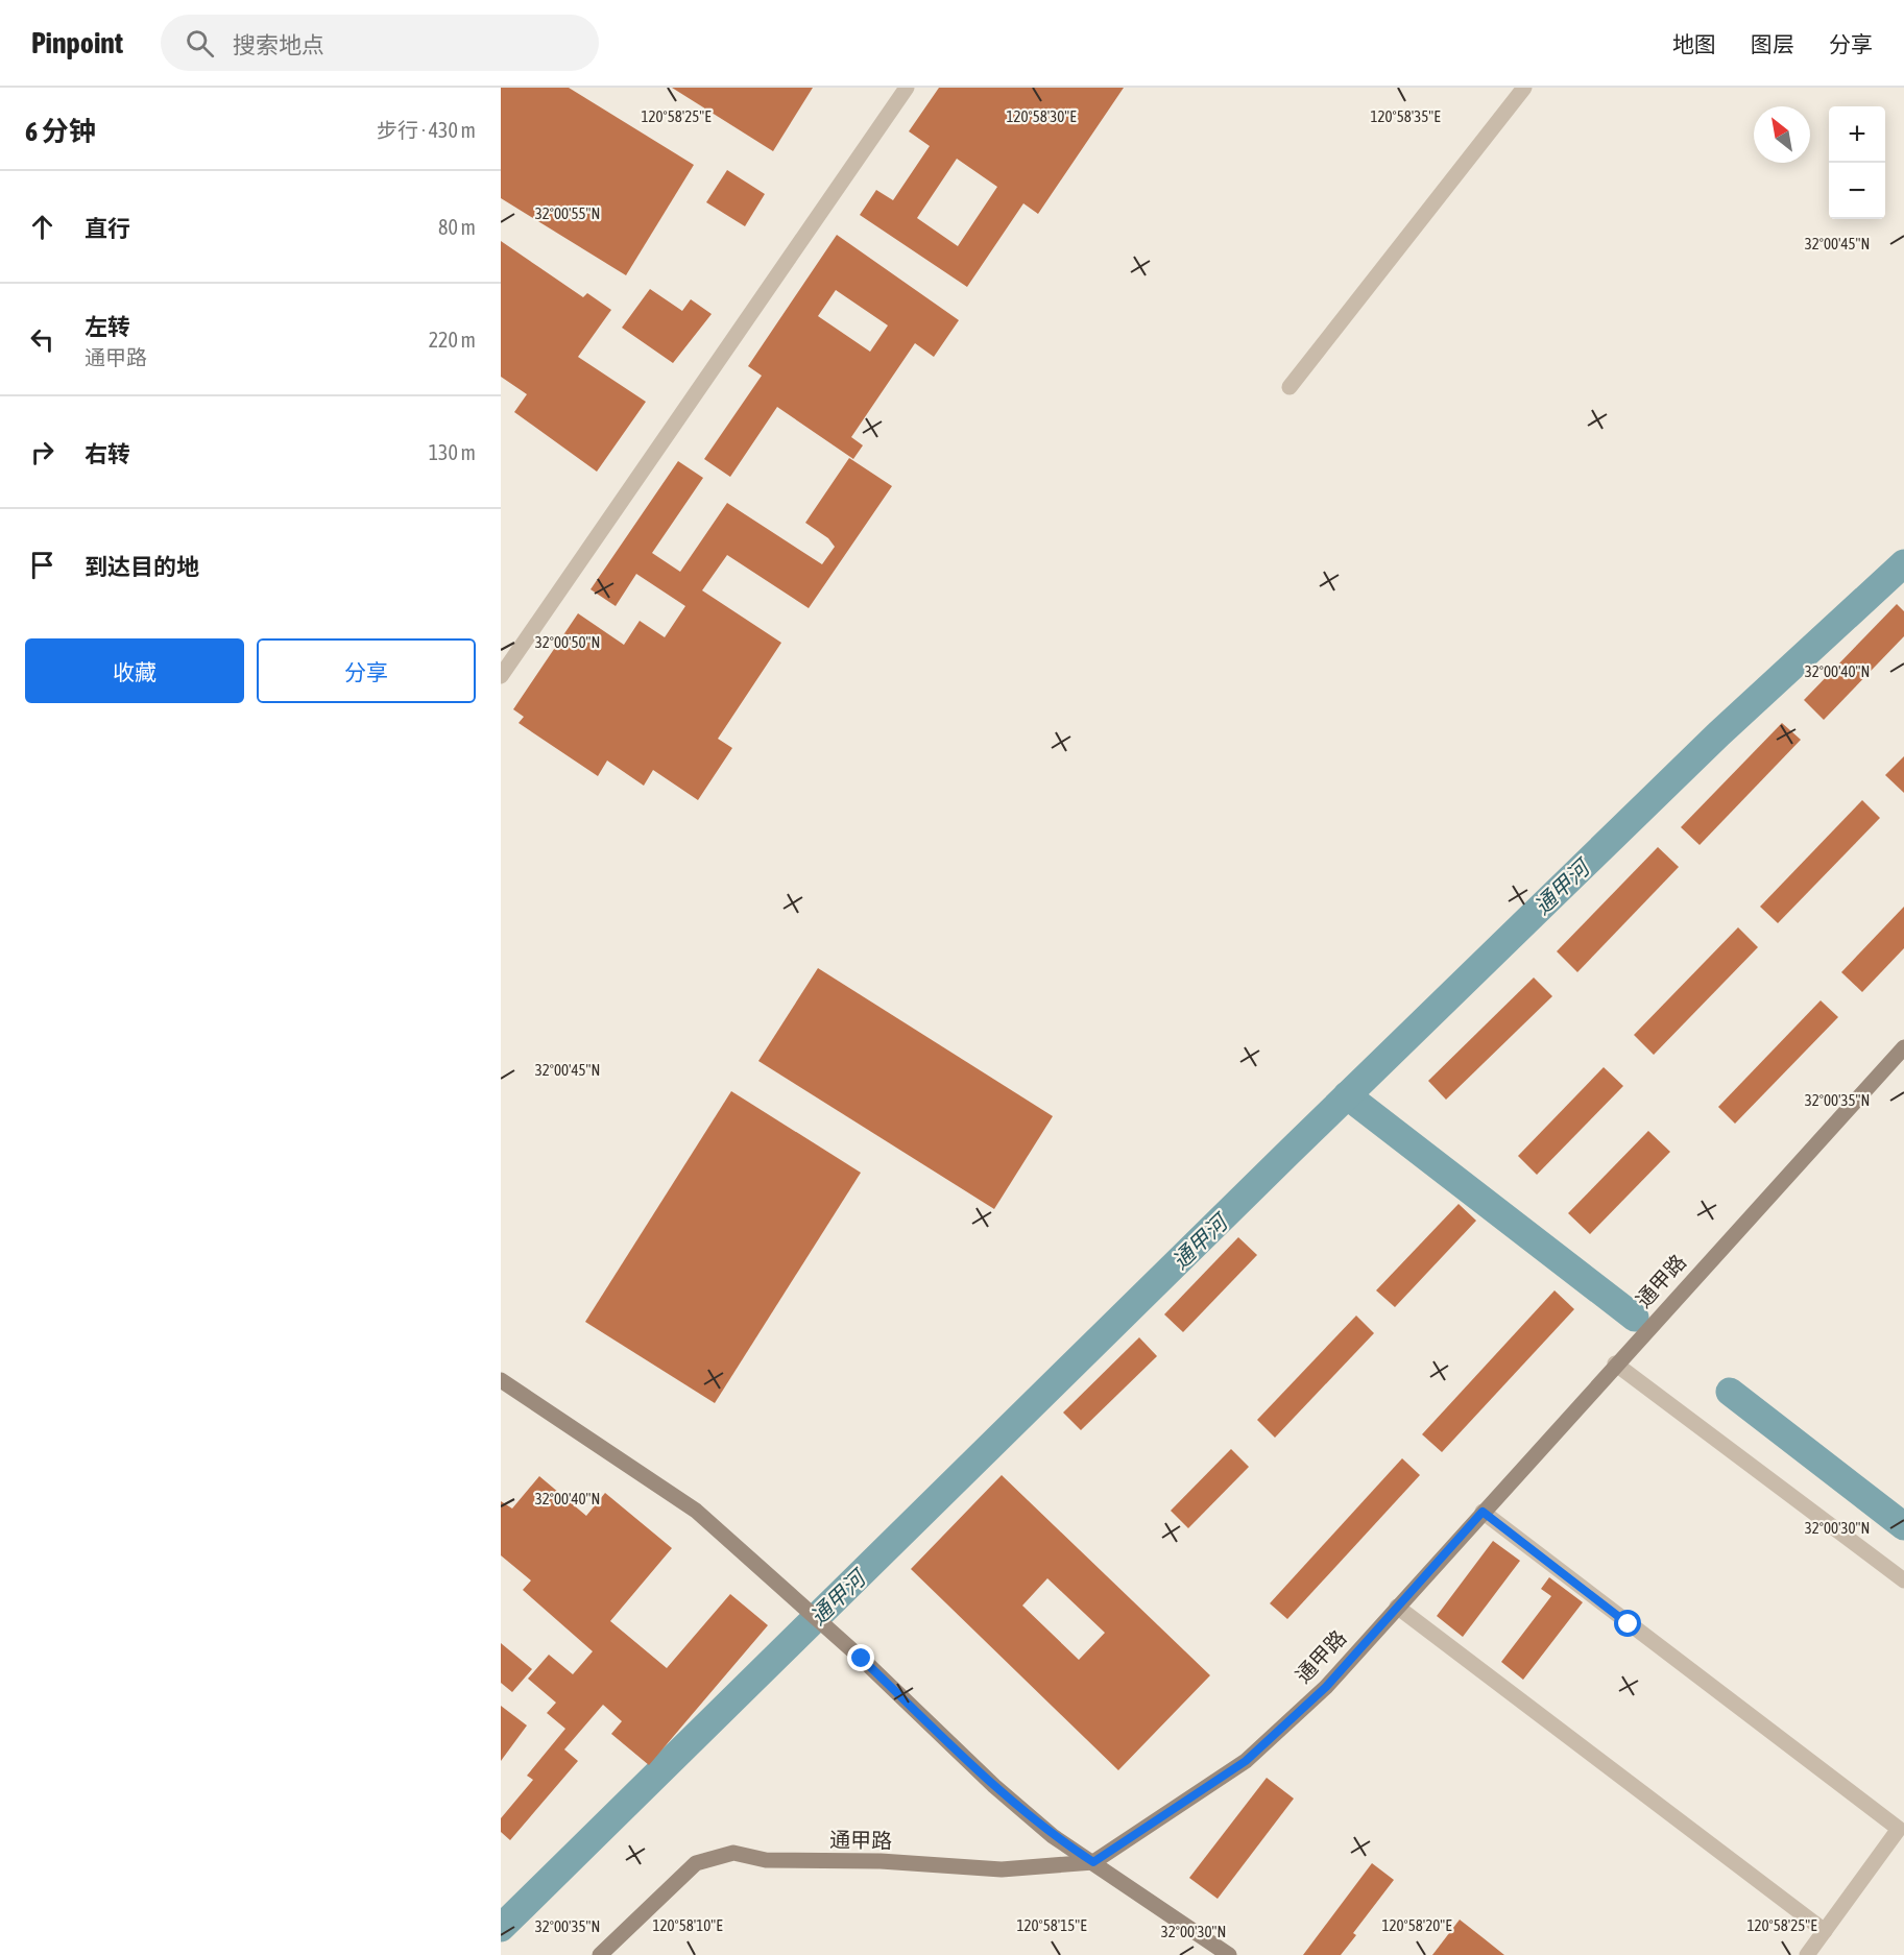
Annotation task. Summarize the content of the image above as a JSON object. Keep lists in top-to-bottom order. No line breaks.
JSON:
{"streets":{"street":["通甲路"]},"water":["通甲河"],"north":"top left","page":{"header":"Pinpoint","search":"搜索地点","nav":["地图","图层","分享"],"heading":["6 分钟","步行 · 430 m"],"map_buttons":["+","−"],"list":[["直行","80 m"],["左转","通甲路","220 m"],["右转","130 m"],"到达目的地"],"buttons":["收藏","分享"]},"coordinates":["120°58'25\"E","120°58'30\"E","120°58'35\"E","32°00'55\"N","32°00'45\"N","32°00'50\"N","32°00'40\"N","32°00'35\"N","32°00'30\"N","120°58'10\"E","120°58'15\"E","120°58'20\"E"]}
